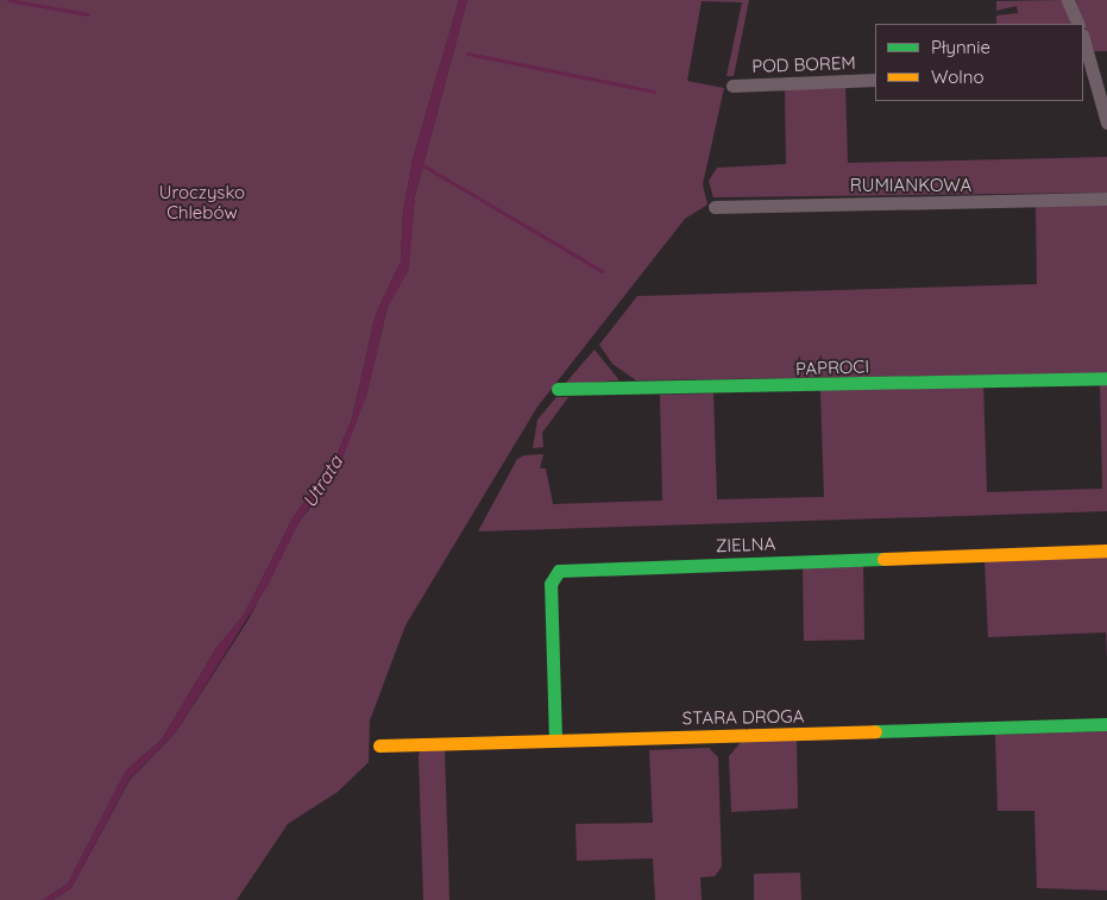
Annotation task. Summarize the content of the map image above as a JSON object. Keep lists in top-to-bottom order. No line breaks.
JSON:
{"streets":{"street":["POD BOREM","RUMIANKOWA","PAPROCI","ZIELNA","STARA DROGA"]},"crossings":[["ZIELNA","STARA DROGA"]],"water":["Utrata"],"parks":["Uroczysko Chlebów"],"legend":["Płynnie","Wolno"]}
